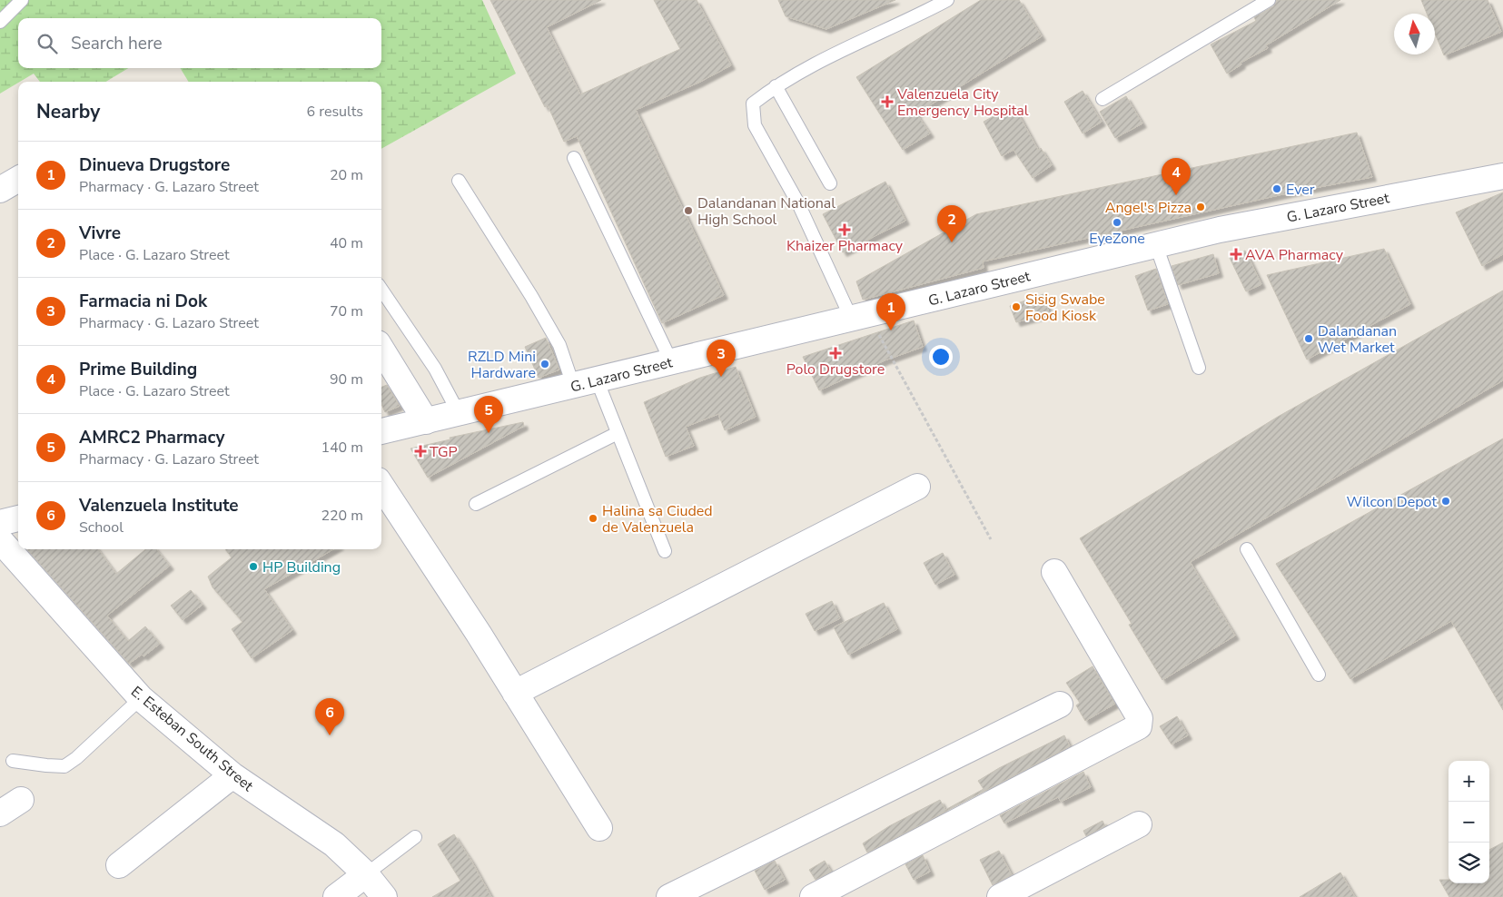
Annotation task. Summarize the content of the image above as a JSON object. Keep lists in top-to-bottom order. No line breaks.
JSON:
{"streets":{"street":["G. Lazaro Street","E. Esteban South Street"]},"places":{"health":["Valenzuela City Emergency Hospital","Khaizer Pharmacy","AVA Pharmacy","Polo Drugstore","TGP"],"other":["Ever","Angel's Pizza","Dalandanan National High School","EyeZone","Sisig Swabe Food Kiosk","Dalandanan Wet Market","RZLD Mini Hardware","Wilcon Depot","Halina sa Ciuded de Valenzuela","HP Building"]},"north":"top","page":{"search":"Search here","heading":["Nearby","6 results"],"list":[{"mark":"1","name":"Dinueva Drugstore","note":"Pharmacy · G. Lazaro Street","value":"20 m"},{"mark":"2","name":"Vivre","note":"Place · G. Lazaro Street","value":"40 m"},{"mark":"3","name":"Farmacia ni Dok","note":"Pharmacy · G. Lazaro Street","value":"70 m"},{"mark":"4","name":"Prime Building","note":"Place · G. Lazaro Street","value":"90 m"},{"mark":"5","name":"AMRC2 Pharmacy","note":"Pharmacy · G. Lazaro Street","value":"140 m"},{"mark":"6","name":"Valenzuela Institute","note":"School","value":"220 m"}],"pins":["4","2","1","3","5","6"],"map_buttons":["+","−"]}}
